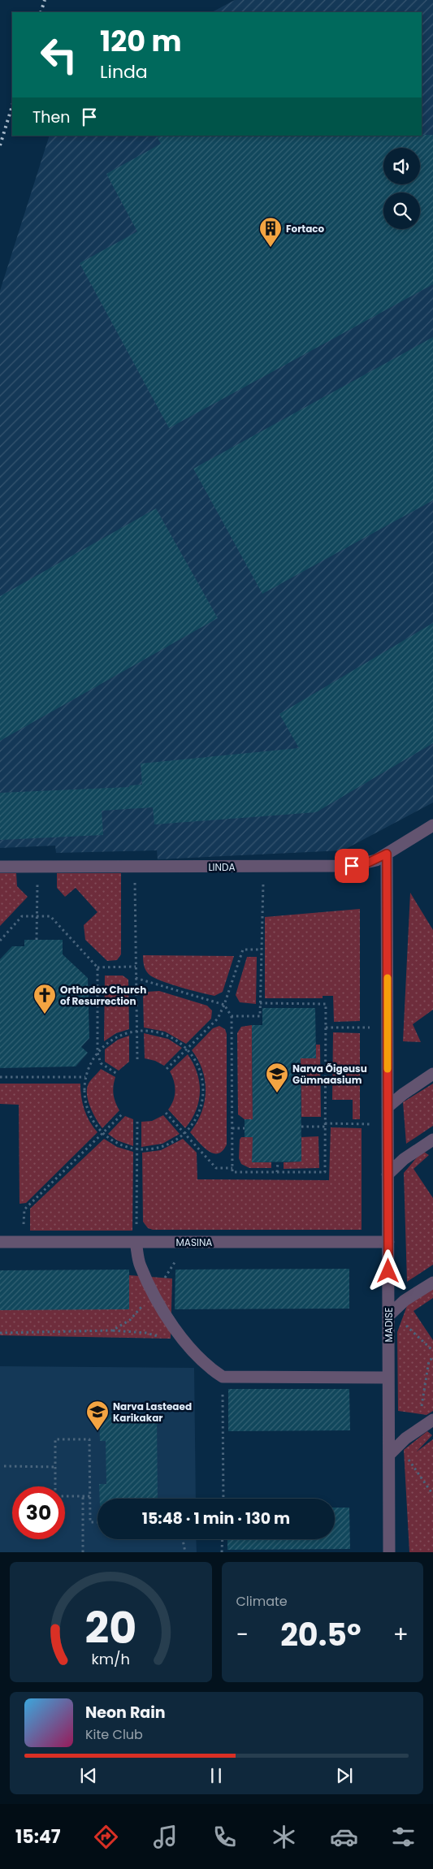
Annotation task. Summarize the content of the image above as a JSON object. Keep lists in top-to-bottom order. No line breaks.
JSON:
{"streets":{"street":["LINDA","MASINA","MADISE"]},"crossings":[["LINDA","MADISE"],["MASINA","MADISE"]],"places":{"building":["Fortaco"],"church":["Orthodox Church of Resurrection"],"school or university":["Narva Õigeusu Gümnaasium","Narva Lasteaed Karikakar"]},"page":{"turn":["120 m","Linda"],"then":"Then","limit":"30","trip":"15:48 · 1 min · 130 m","tile":"Climate","heat":["−","20.5°","+"],"song":["Neon Rain","Kite Club"],"tabs":"15:47","gauge":["20","km/h"]}}
